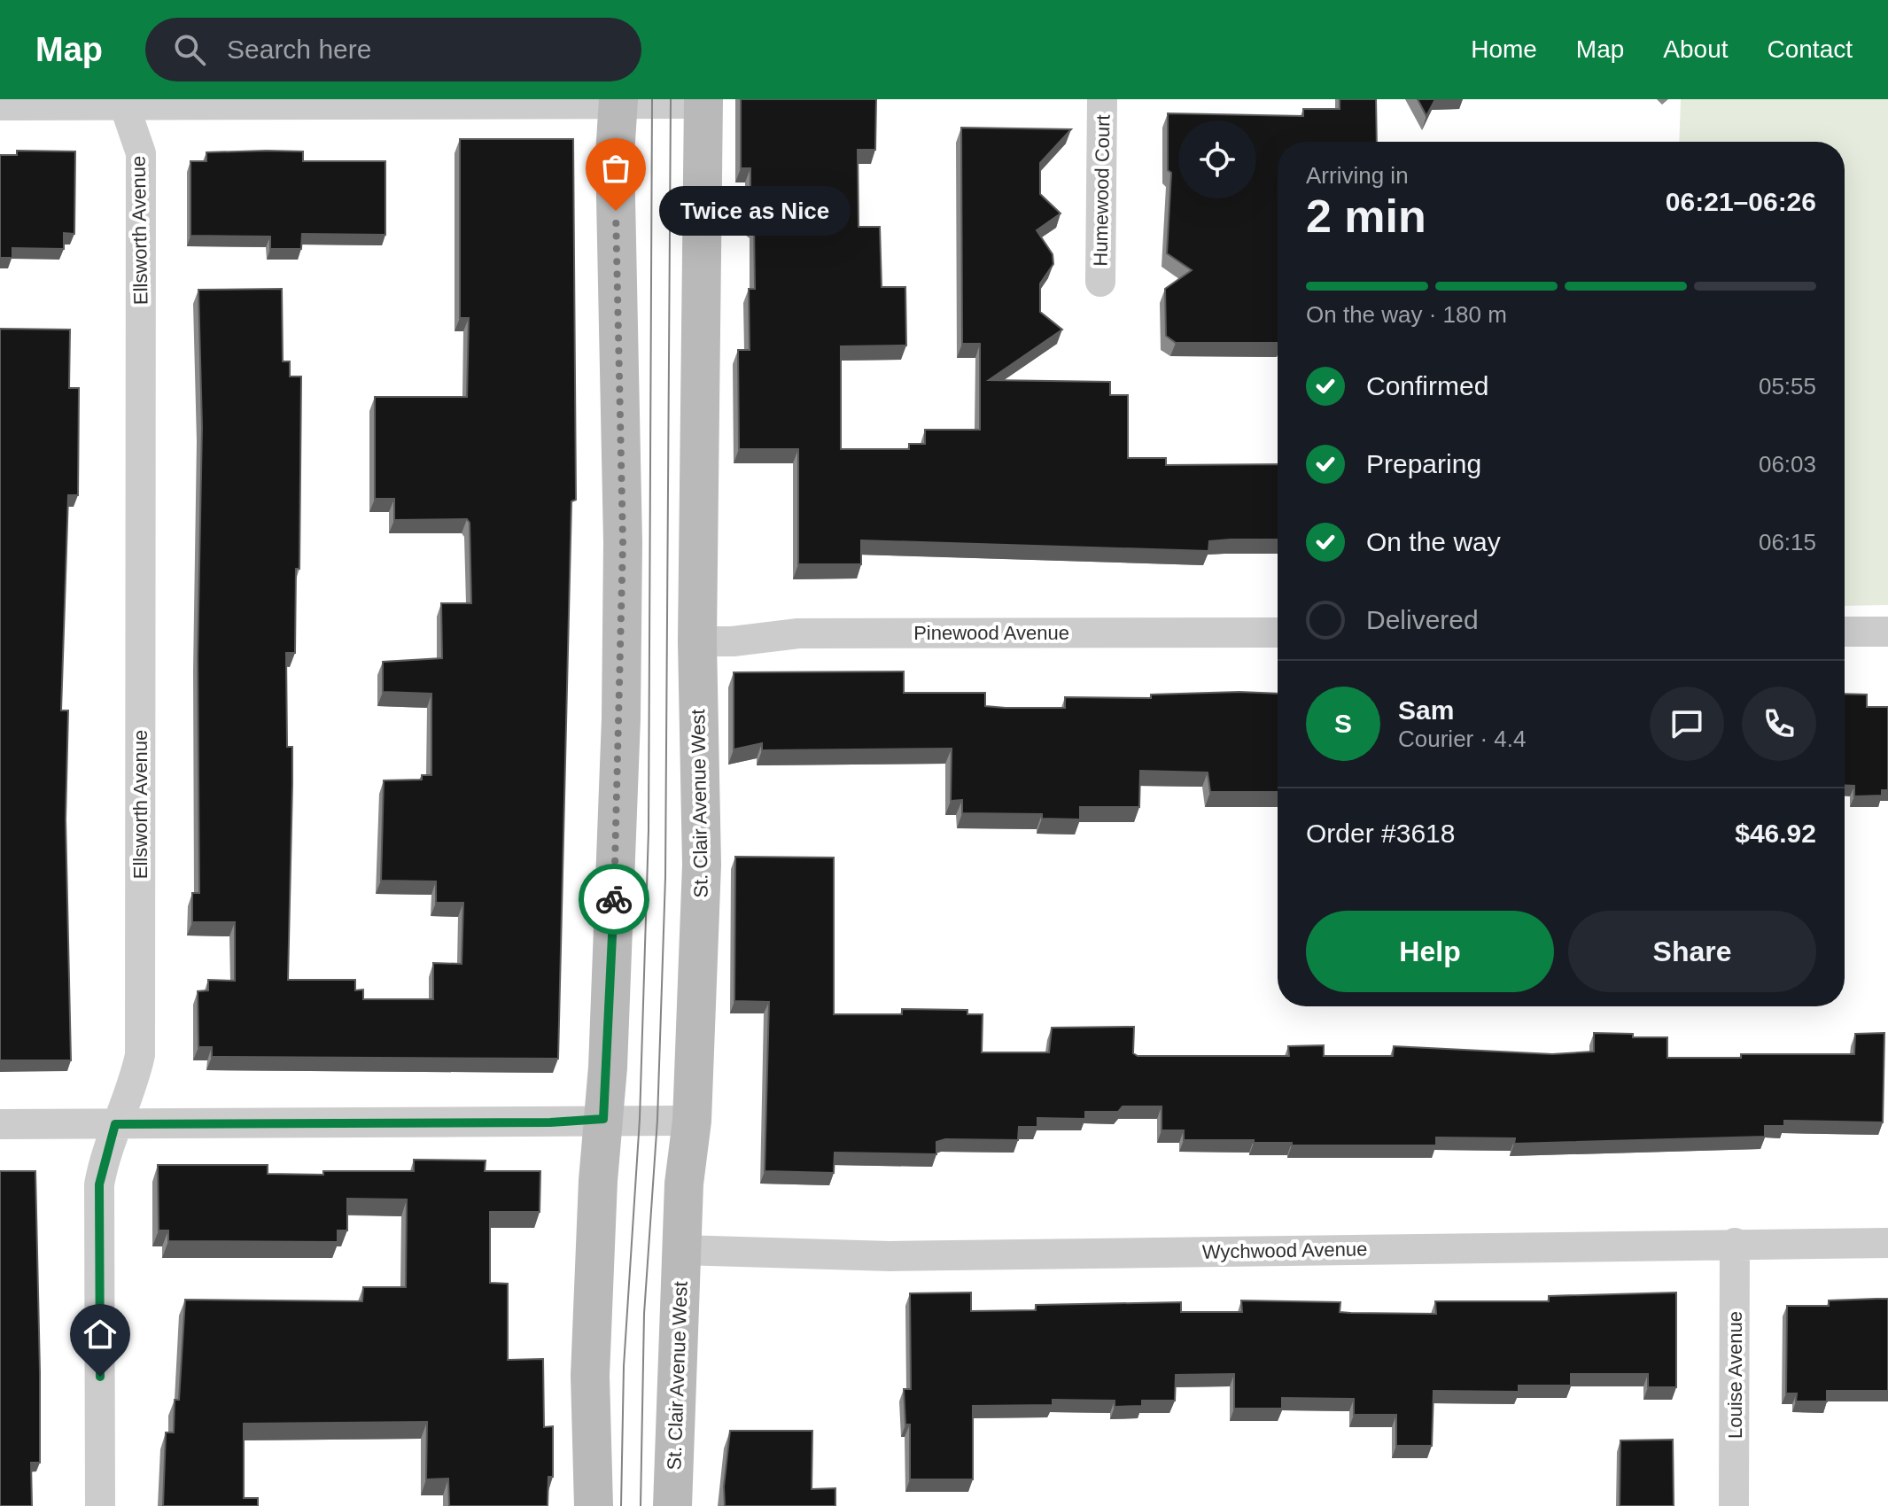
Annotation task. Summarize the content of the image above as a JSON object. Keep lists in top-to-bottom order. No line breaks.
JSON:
{"streets":{"main road":["St. Clair Avenue West"],"street":["Humewood Court","Ellsworth Avenue","Pinewood Avenue","Wychwood Avenue","Louise Avenue"]},"crossings":[["Pinewood Avenue","St. Clair Avenue West"],["St. Clair Avenue West","Wychwood Avenue"],["Wychwood Avenue","Louise Avenue"]],"places":["Twice as Nice"],"page":{"header":"Map","search":"Search here","nav":["Home","Map","About","Contact"],"heading":["2 min","Arriving in","06:21–06:26"],"panel":["Sam","Courier · 4.4","Order #3618","$46.92"],"bubble":"Twice as Nice","bar":"On the way · 180 m","list":[["Confirmed","05:55"],["Preparing","06:03"],["On the way","06:15"],"Delivered"],"round":"S","buttons":["Help","Share"]}}
